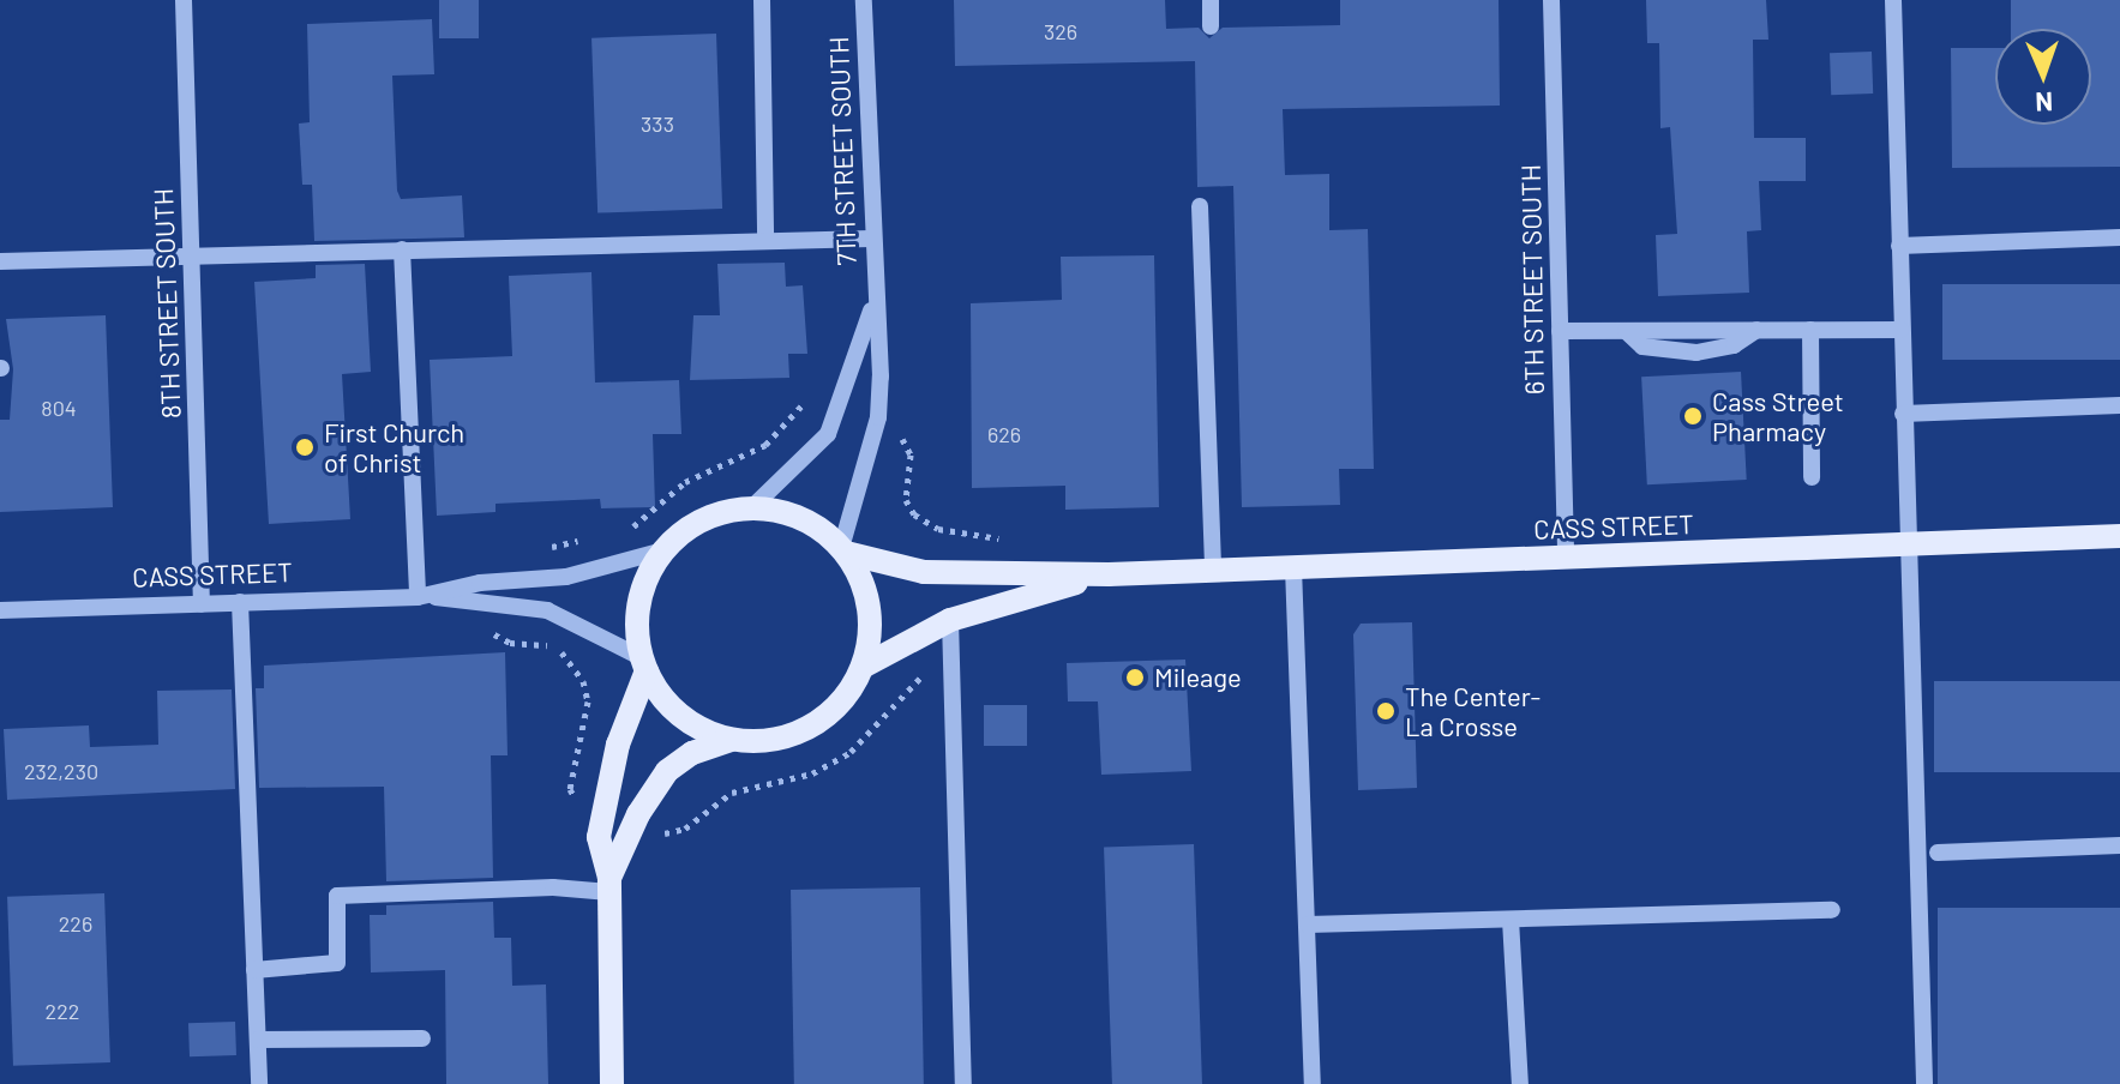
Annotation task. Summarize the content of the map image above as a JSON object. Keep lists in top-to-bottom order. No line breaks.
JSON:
{"streets":{"main road":["CASS STREET"],"street":["7TH STREET SOUTH","6TH STREET SOUTH","8TH STREET SOUTH"]},"crossings":[["7TH STREET SOUTH","CASS STREET"],["6TH STREET SOUTH","CASS STREET"],["8TH STREET SOUTH","CASS STREET"]],"places":["Cass Street Pharmacy","First Church of Christ","Mileage","The Center- La Crosse"],"house_numbers":["326","333","804","626","232,230","226","222"],"north":"bottom"}
